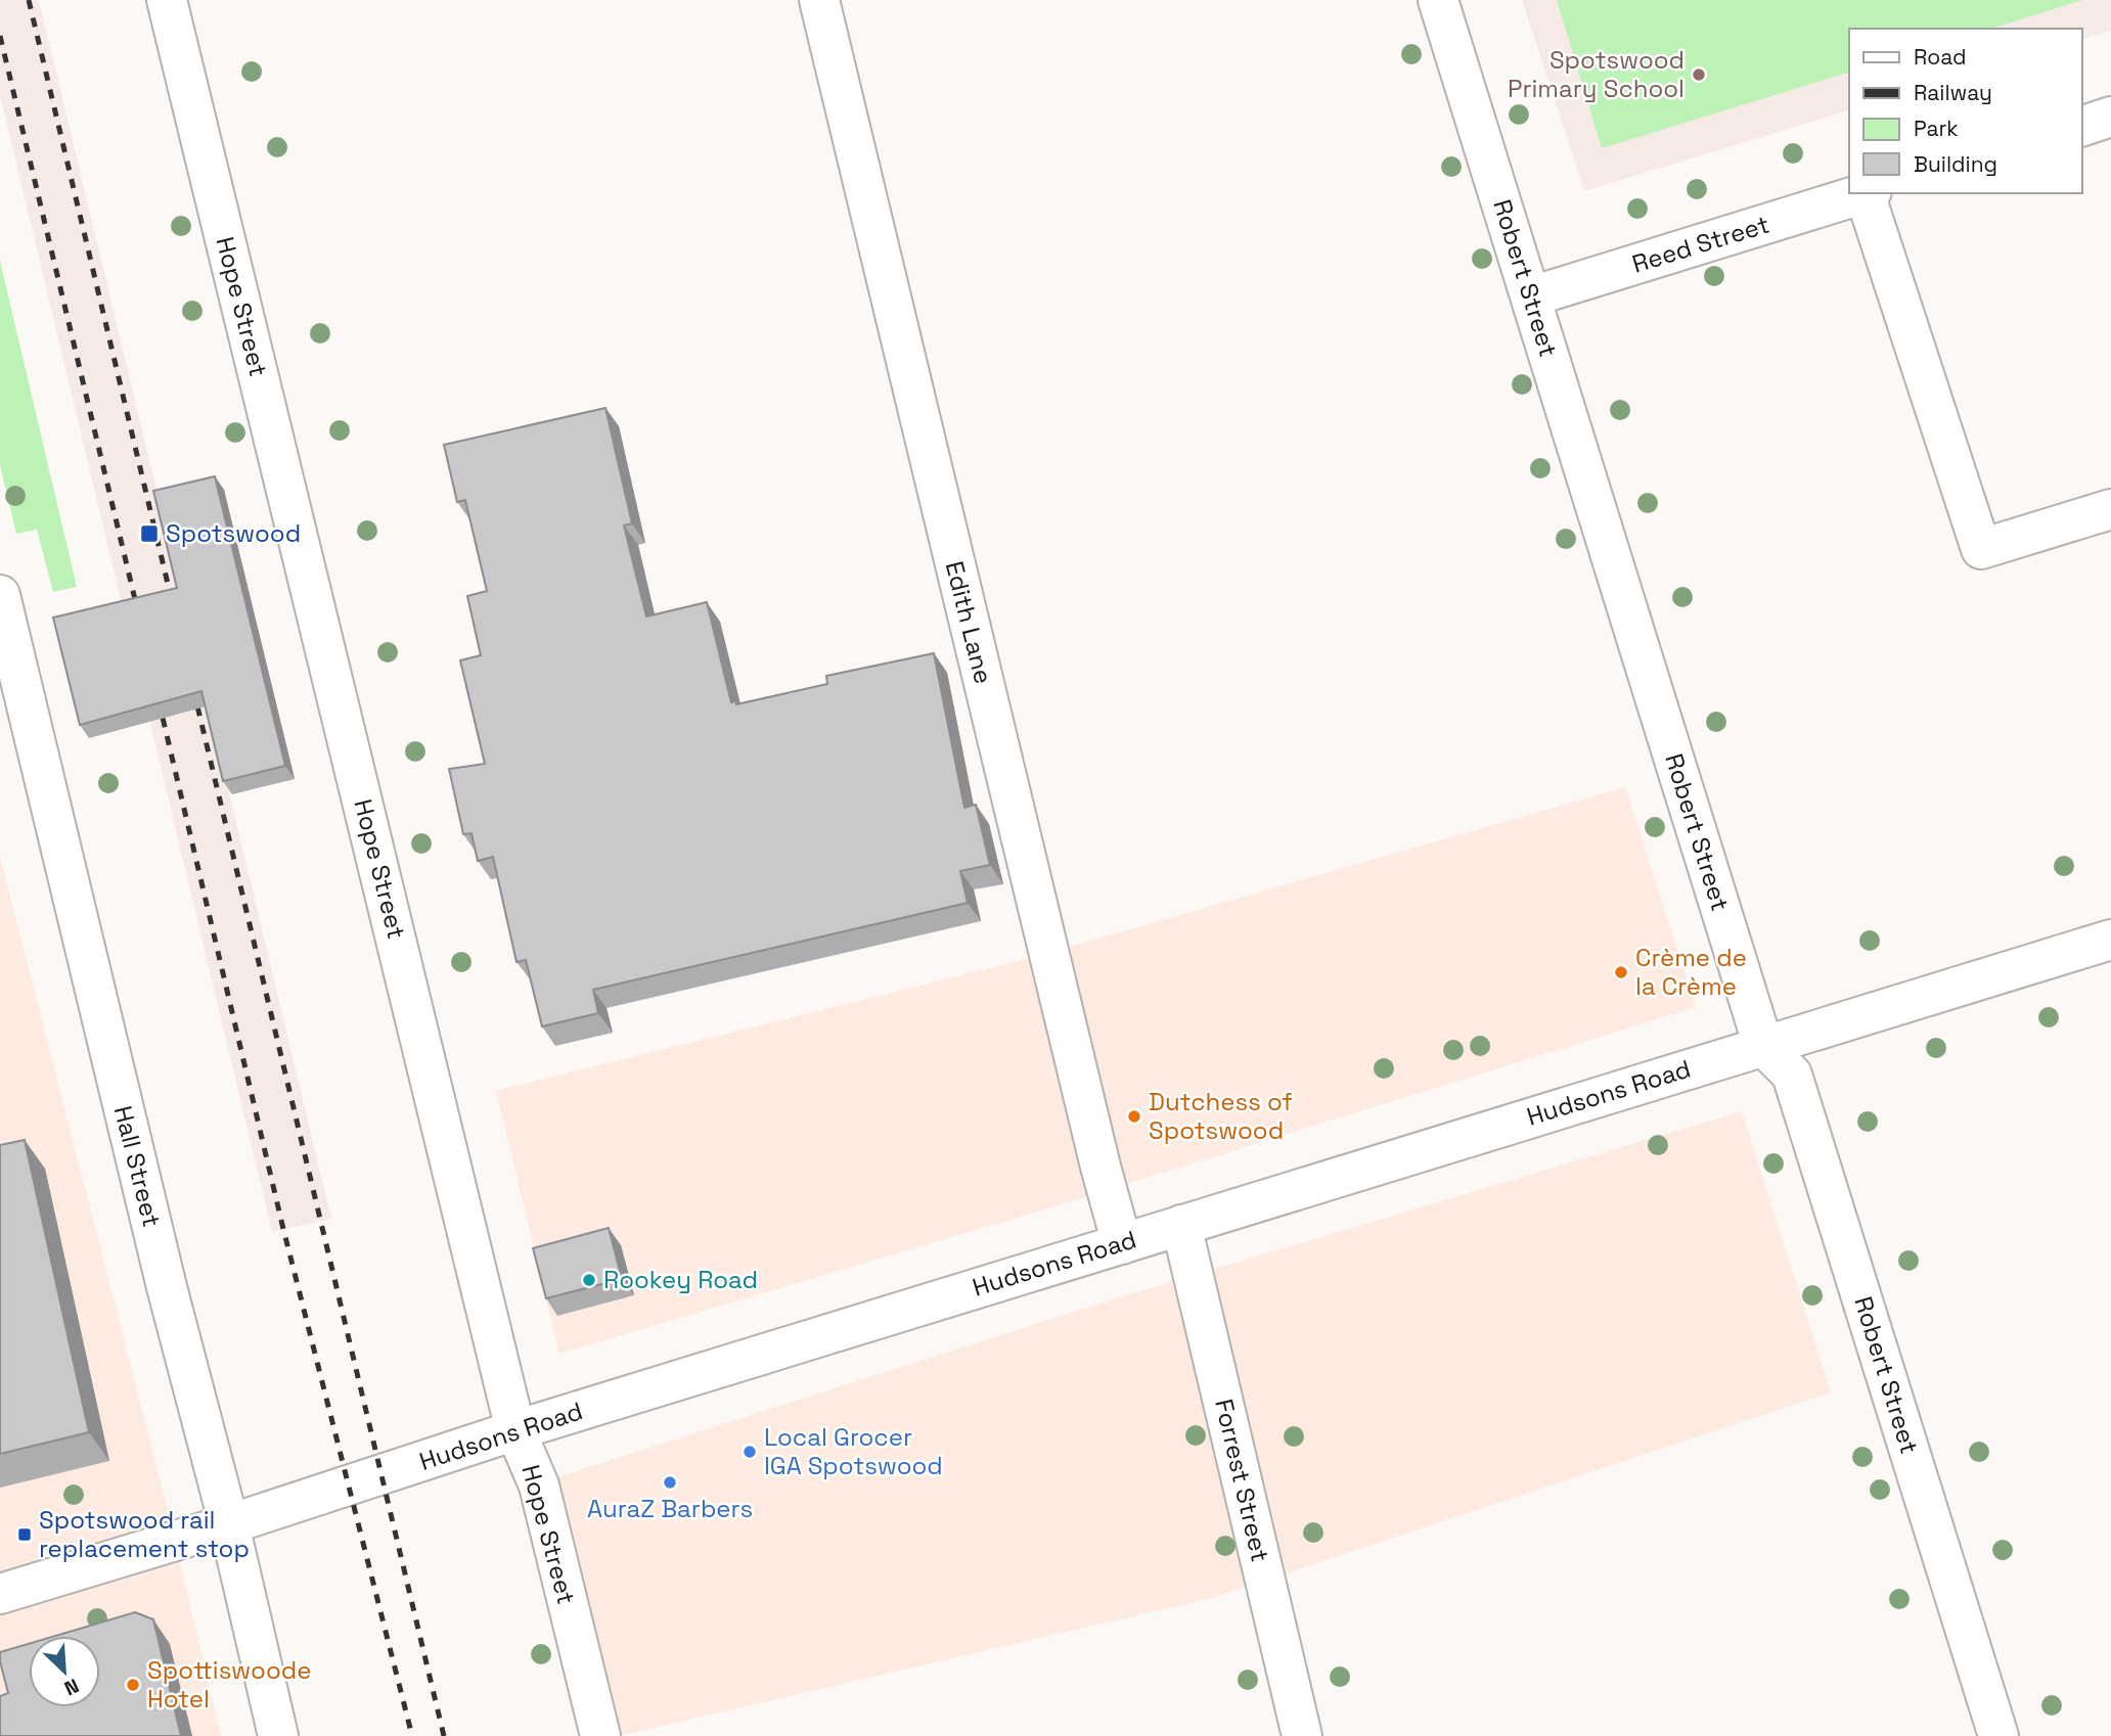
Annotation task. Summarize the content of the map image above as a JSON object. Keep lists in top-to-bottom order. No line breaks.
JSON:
{"streets":{"street":["Reed Street","Robert Street","Hope Street","Edith Lane","Hudsons Road","Hall Street","Forrest Street"]},"crossings":[["Reed Street","Robert Street"],["Robert Street","Hudsons Road"],["Hope Street","Hudsons Road"],["Edith Lane","Hudsons Road"],["Hudsons Road","Hall Street"],["Hudsons Road","Forrest Street"]],"places":{"other":["Spotswood Primary School","Crème de la Crème","Dutchess of Spotswood","Rookey Road","Local Grocer IGA Spotswood","AuraZ Barbers","Spottiswoode Hotel"],"transit":["Spotswood","Spotswood rail replacement stop"]},"legend":["Road","Railway","Park","Building"],"north":"bottom right"}
